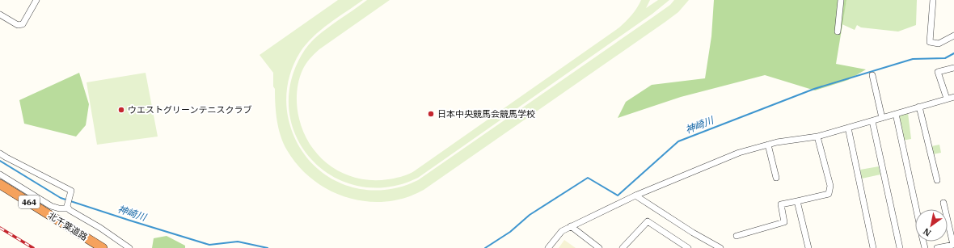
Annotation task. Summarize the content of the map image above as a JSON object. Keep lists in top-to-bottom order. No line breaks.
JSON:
{"streets":{"highway":["464","北千葉道路"]},"water":["神崎川"],"places":["ウエストグリーンテニスクラブ","日本中央競馬会競馬学校"],"north":"bottom left"}
